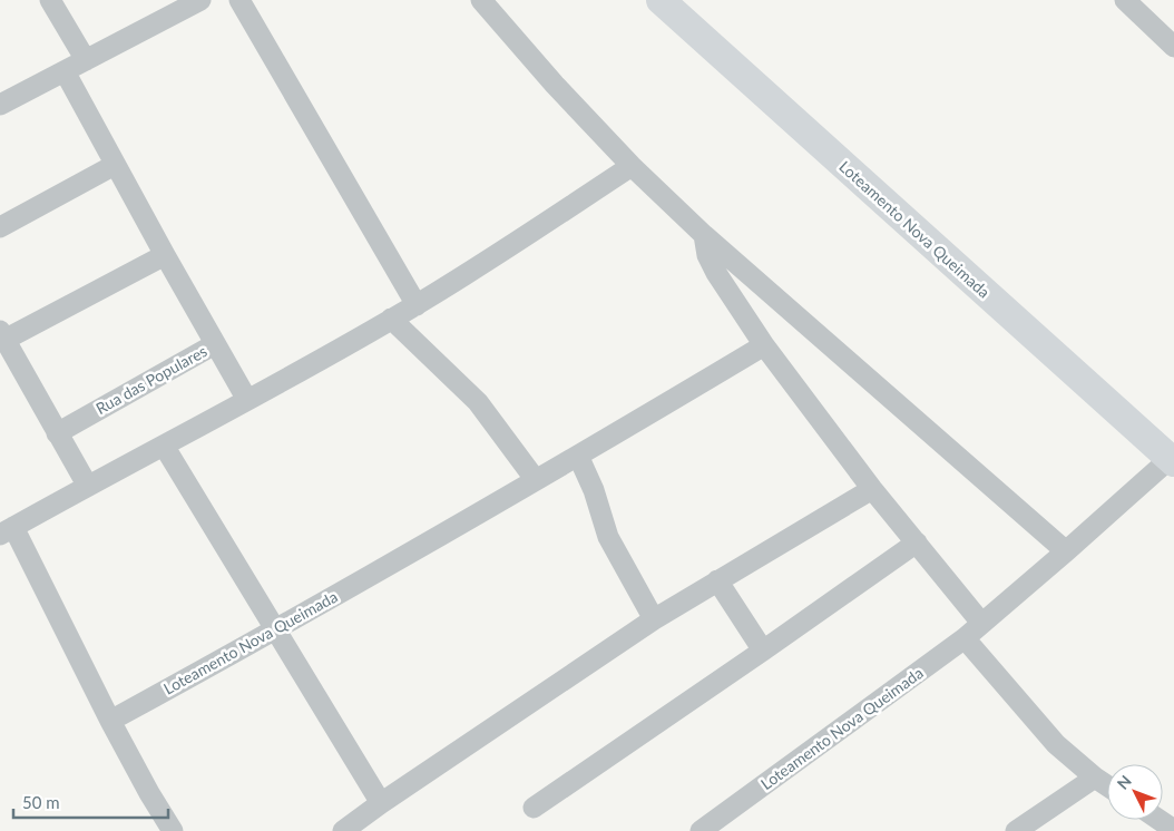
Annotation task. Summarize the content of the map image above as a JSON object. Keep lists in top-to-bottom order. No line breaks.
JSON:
{"streets":{"street":["Loteamento Nova Queimada","Rua das Populares"]},"scale_bar":"50 m","north":"top left"}
